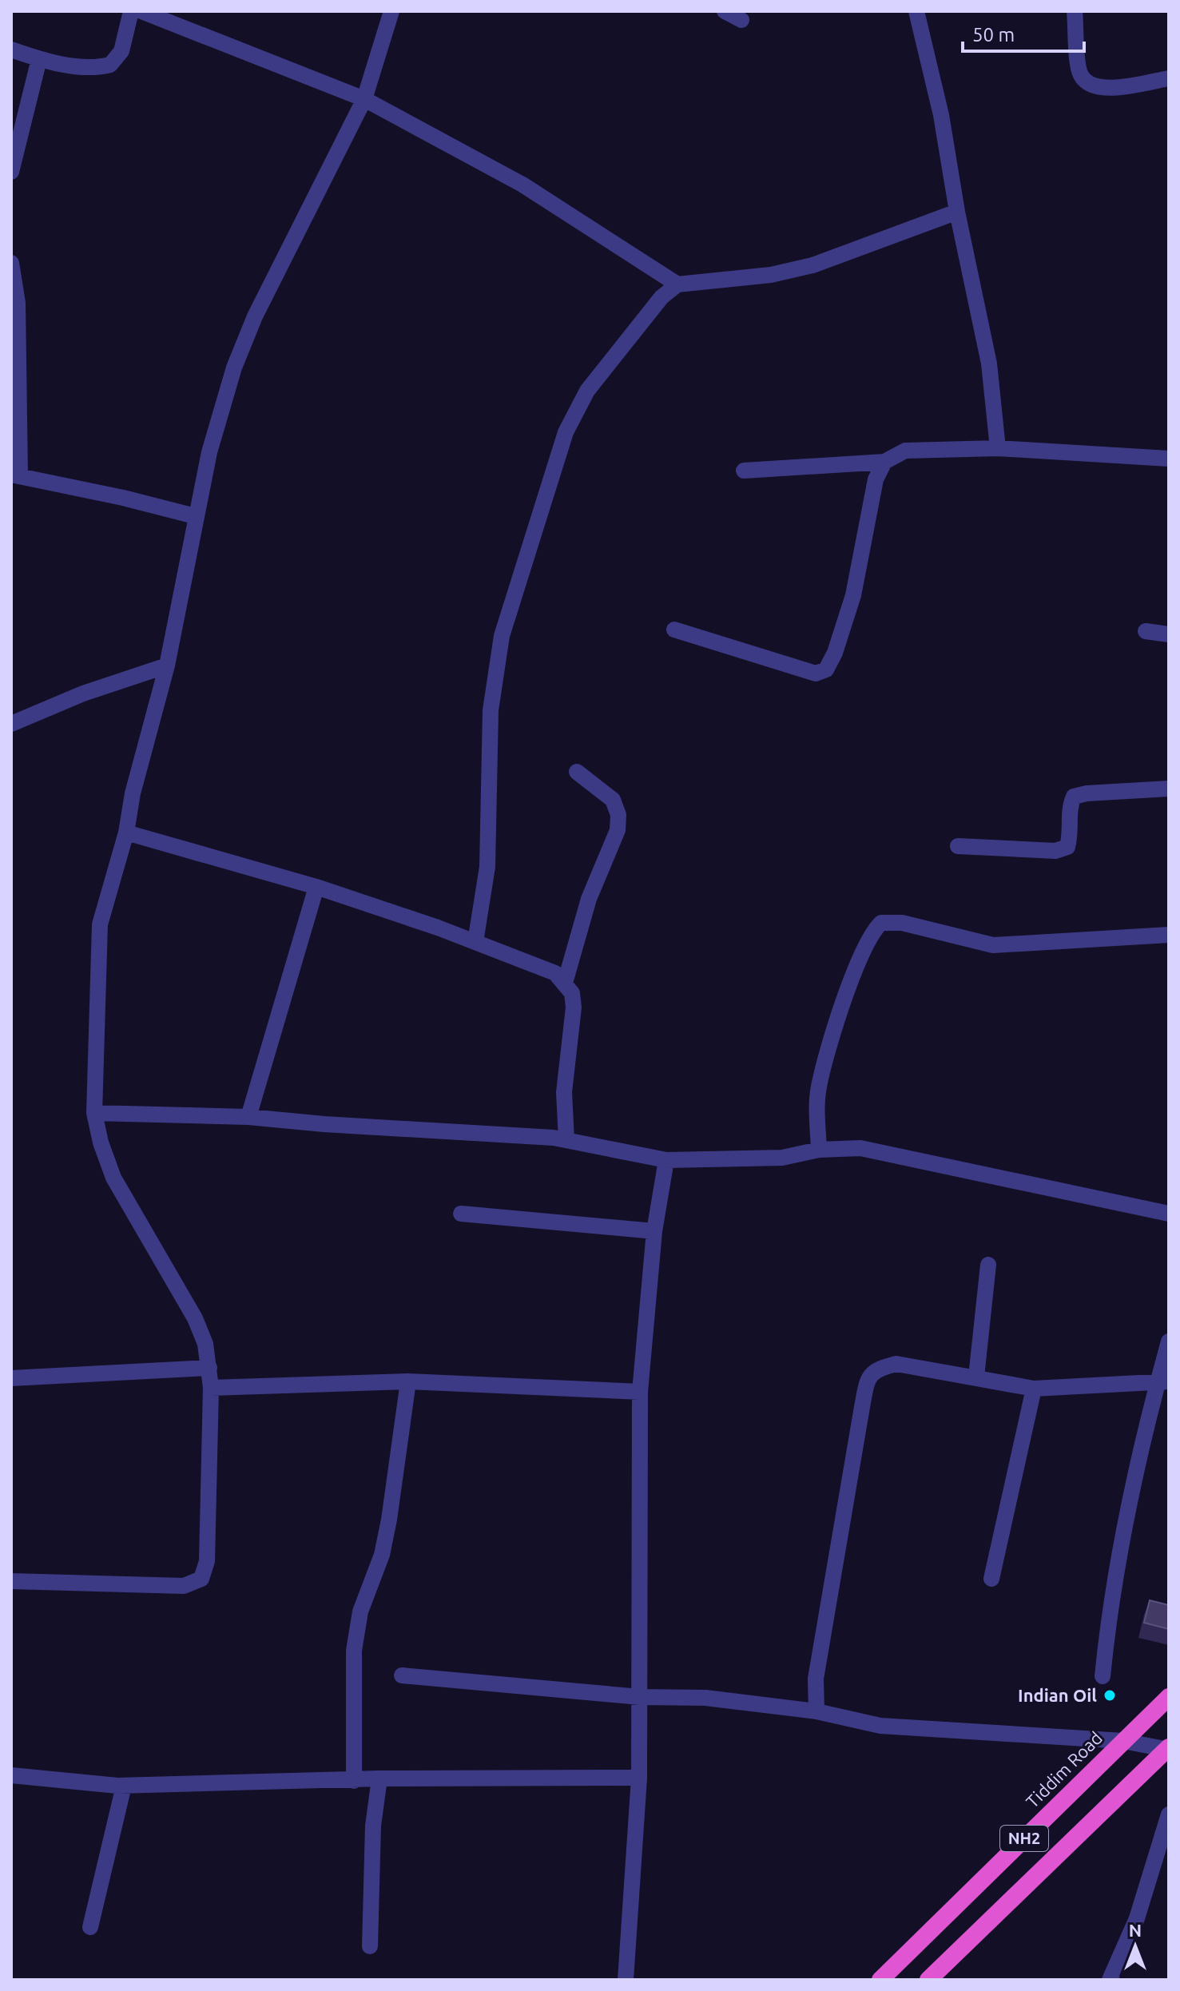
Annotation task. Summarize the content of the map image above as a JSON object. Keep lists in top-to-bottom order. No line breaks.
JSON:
{"streets":{"highway":["Tiddim Road","NH2"]},"places":["Indian Oil"],"scale_bar":"50 m","north":"top"}
